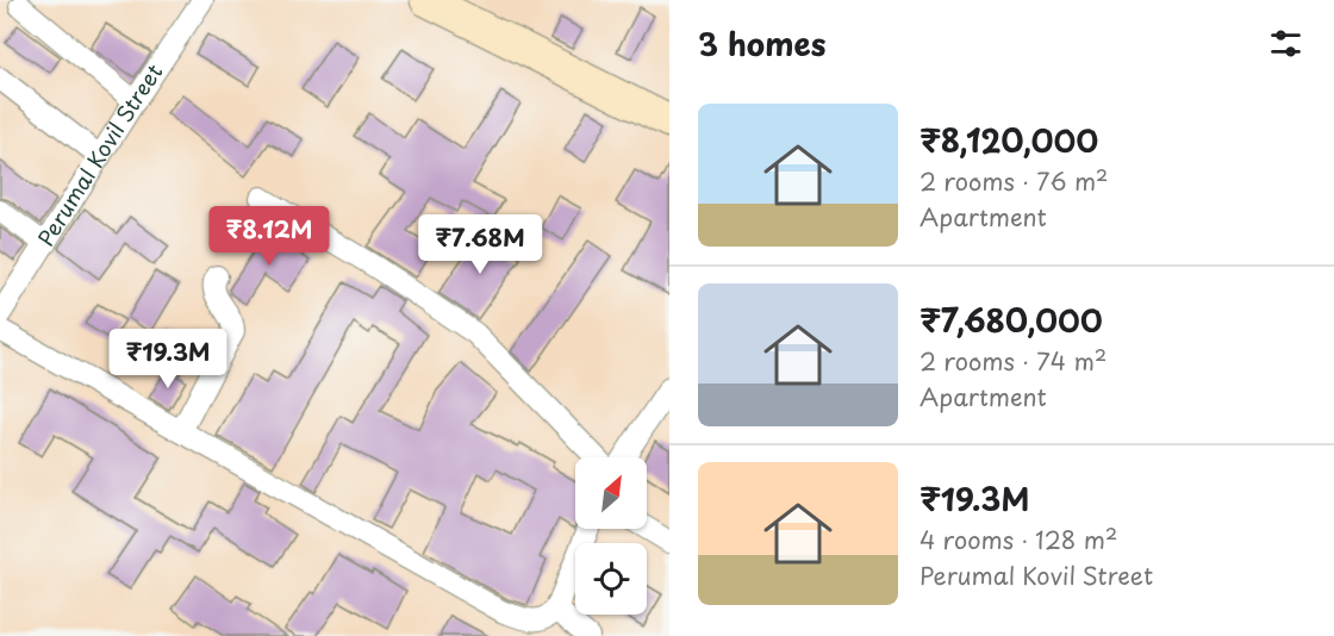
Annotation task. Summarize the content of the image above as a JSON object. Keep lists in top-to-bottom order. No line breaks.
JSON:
{"streets":{"street":["Perumal Kovil Street"]},"north":"top right","page":{"heading":"3 homes","list":[{"name":"₹8,120,000","note":"2 rooms · 76 m² · Apartment"},{"name":"₹7,680,000","note":"2 rooms · 74 m² · Apartment"},{"name":"₹19.3M","note":"4 rooms · 128 m² · Perumal Kovil Street"}],"price":["₹8.12M","₹7.68M","₹19.3M"]}}
